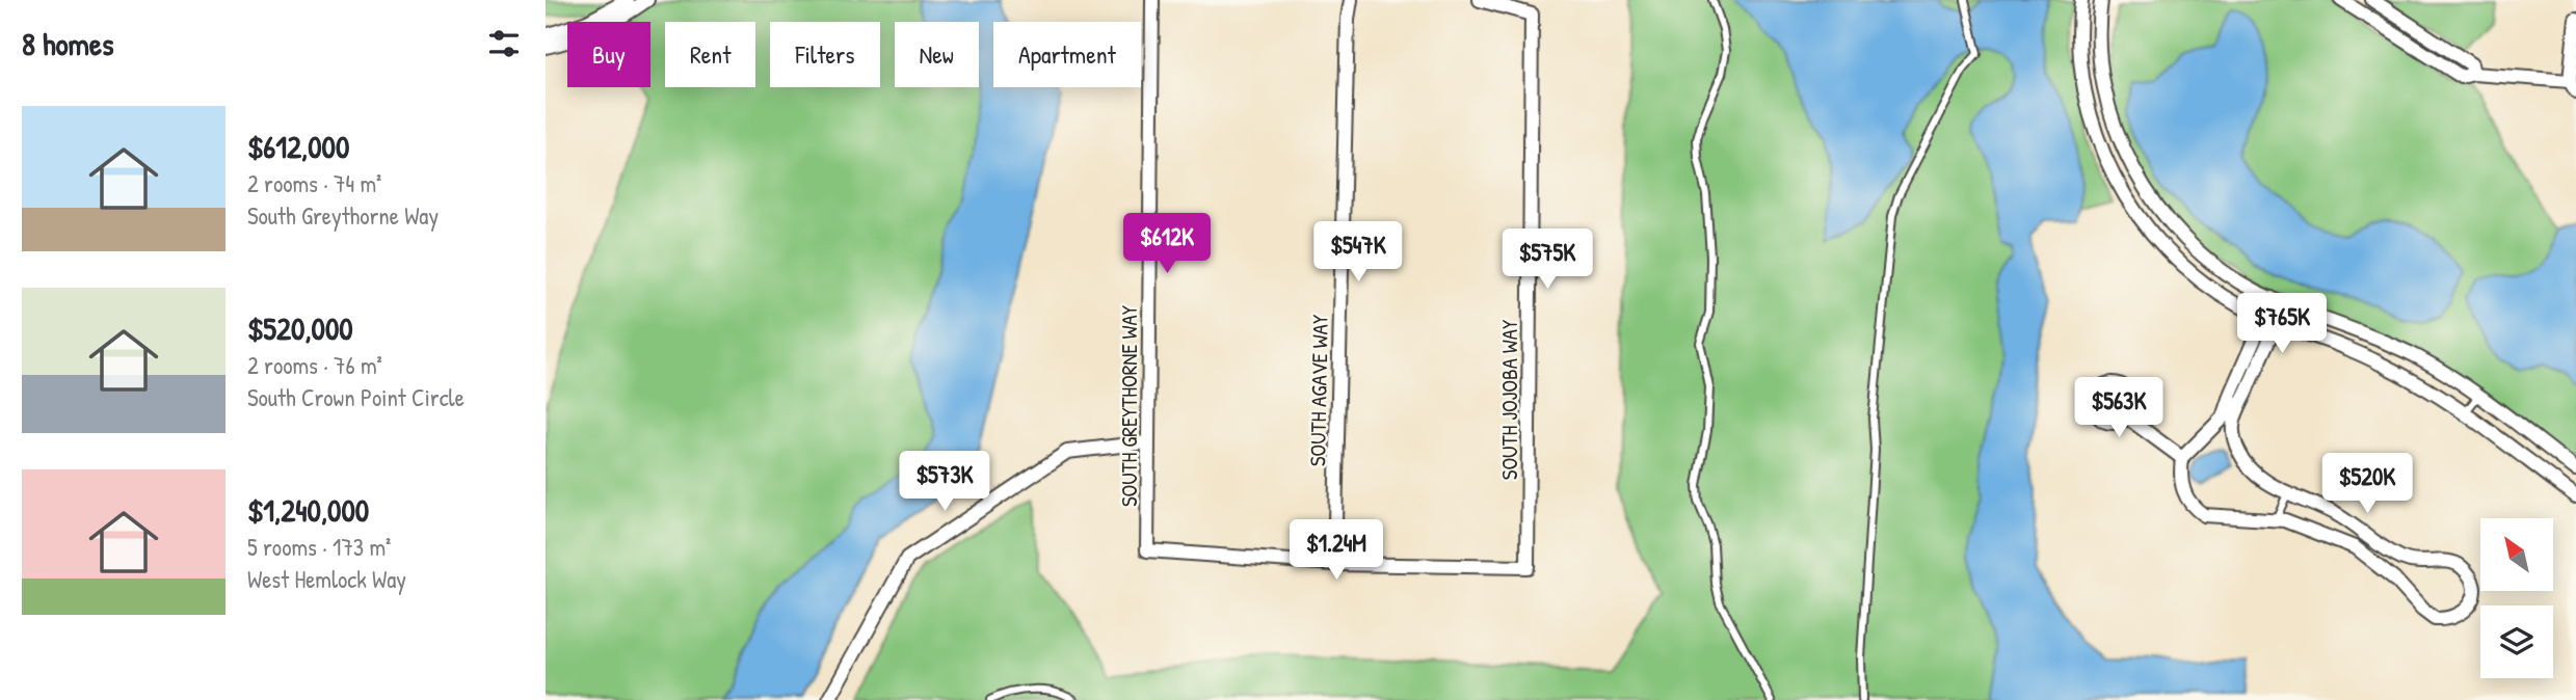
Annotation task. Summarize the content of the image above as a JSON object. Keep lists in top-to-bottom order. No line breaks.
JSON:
{"streets":{"street":["SOUTH AGAVE WAY","SOUTH JOJOBA WAY","SOUTH GREYTHORNE WAY"]},"crossings":[["SOUTH AGAVE WAY","SOUTH JOJOBA WAY"],["SOUTH AGAVE WAY","SOUTH GREYTHORNE WAY"],["SOUTH JOJOBA WAY","SOUTH GREYTHORNE WAY"]],"north":"top left","page":{"heading":"8 homes","chip":["Buy","Rent","Filters","New","Apartment"],"list":[{"name":"$612,000","note":"2 rooms · 74 m² · South Greythorne Way"},{"name":"$520,000","note":"2 rooms · 76 m² · South Crown Point Circle"},{"name":"$1,240,000","note":"5 rooms · 173 m² · West Hemlock Way"}],"price":["$612K","$547K","$575K","$765K","$563K","$573K","$520K","$1.24M"]}}
